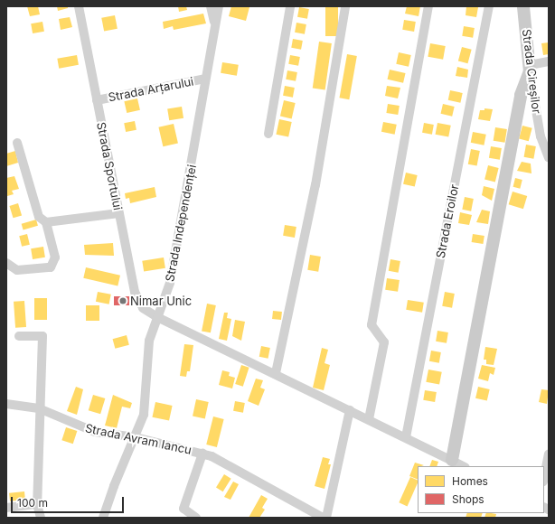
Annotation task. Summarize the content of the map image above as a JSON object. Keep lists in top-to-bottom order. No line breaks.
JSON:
{"streets":{"street":["Strada Cireșilor","Strada Arțarului","Strada Sportului","Strada Eroilor","Strada Independenței","Strada Avram Iancu"]},"crossings":[["Strada Arțarului","Strada Sportului"],["Strada Arțarului","Strada Independenței"],["Strada Sportului","Strada Independenței"],["Strada Independenței","Strada Avram Iancu"]],"places":["Nimar Unic"],"legend":["Homes","Shops"],"scale_bar":"100 m"}
